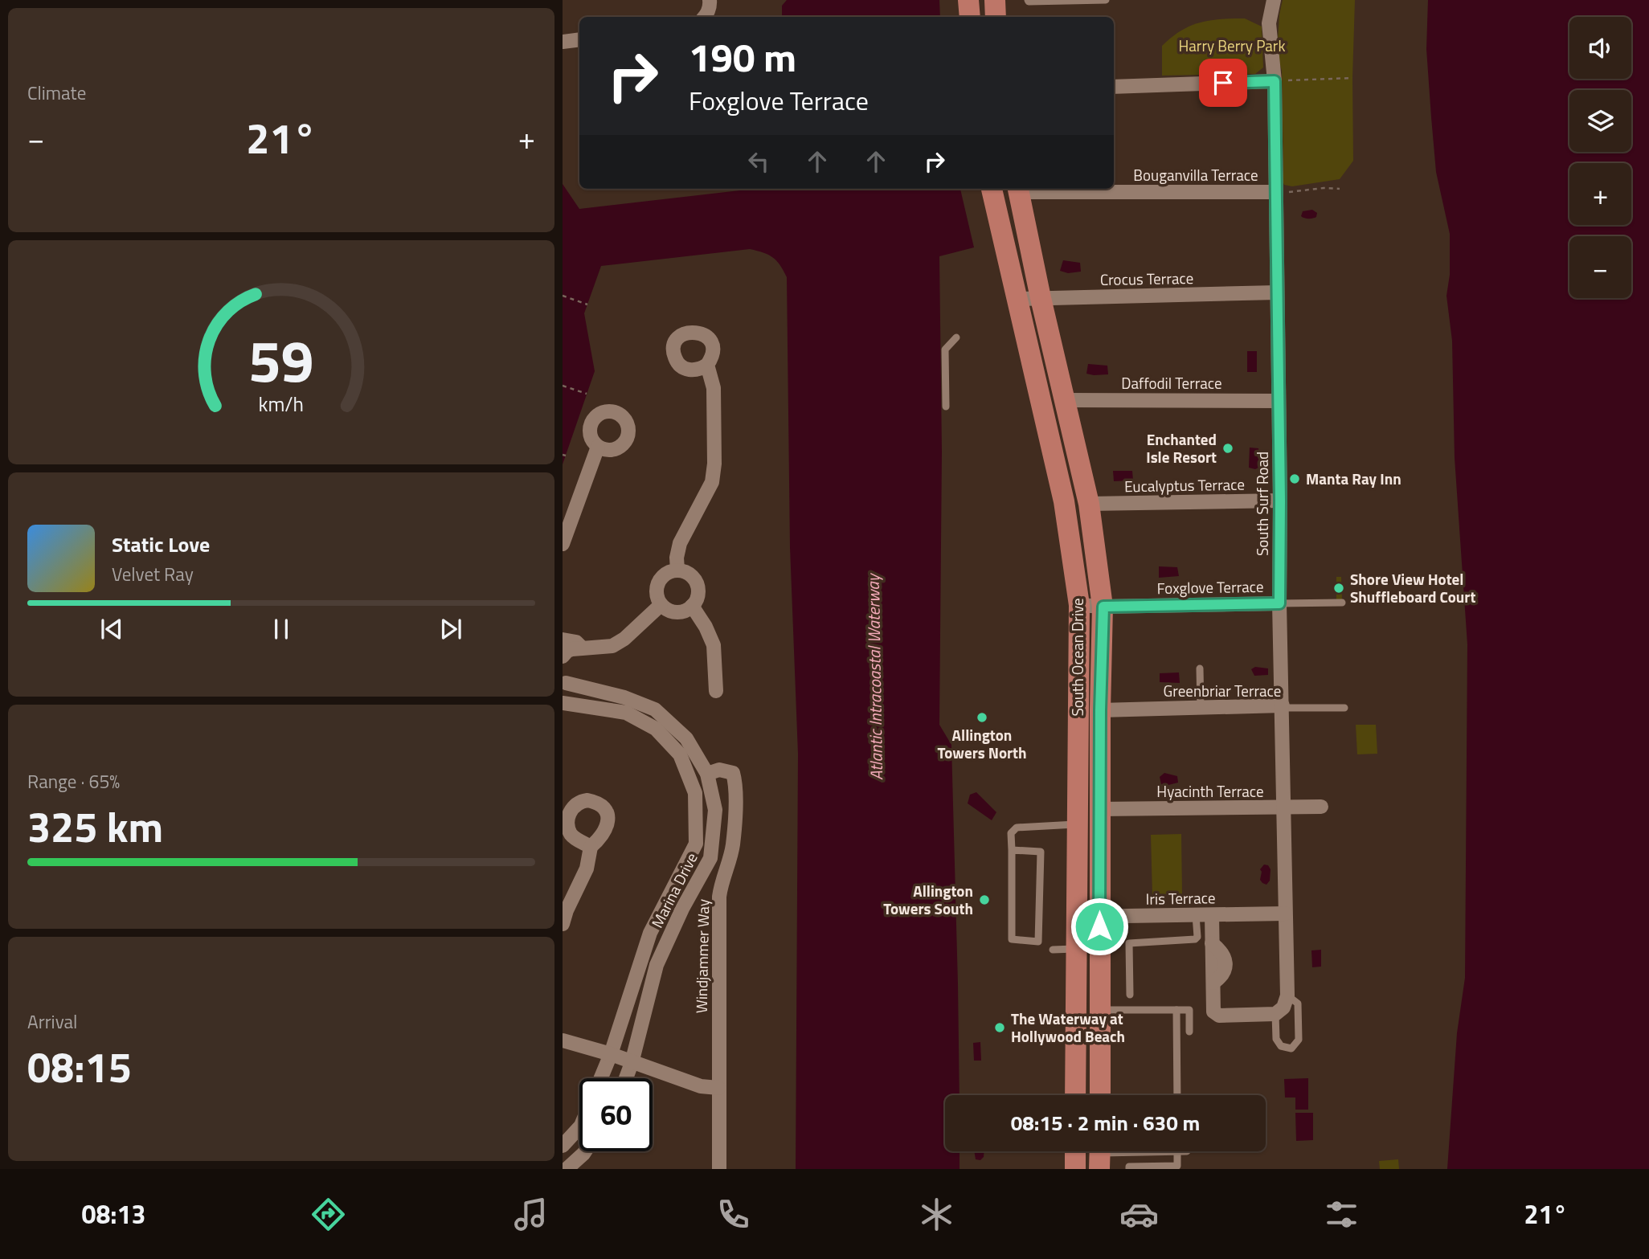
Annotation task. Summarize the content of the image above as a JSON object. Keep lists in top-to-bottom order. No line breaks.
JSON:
{"streets":{"main road":["South Ocean Drive"],"street":["Bouganvilla Terrace","Crocus Terrace","Daffodil Terrace","Eucalyptus Terrace","South Surf Road","Foxglove Terrace","Greenbriar Terrace","Hyacinth Terrace","Marina Drive","Iris Terrace","Windjammer Way"]},"crossings":[["Bouganvilla Terrace","South Surf Road"],["Bouganvilla Terrace","South Ocean Drive"],["Crocus Terrace","South Surf Road"],["Crocus Terrace","South Ocean Drive"],["Daffodil Terrace","South Surf Road"],["Daffodil Terrace","South Ocean Drive"],["Eucalyptus Terrace","South Surf Road"],["Eucalyptus Terrace","South Ocean Drive"],["South Surf Road","Foxglove Terrace"],["South Surf Road","Greenbriar Terrace"],["South Surf Road","Hyacinth Terrace"],["South Surf Road","Iris Terrace"],["Foxglove Terrace","South Ocean Drive"],["South Ocean Drive","Greenbriar Terrace"],["South Ocean Drive","Hyacinth Terrace"],["South Ocean Drive","Iris Terrace"],["Marina Drive","Windjammer Way"]],"water":["Atlantic Intracoastal Waterway"],"parks":["Harry Berry Park"],"places":["Enchanted Isle Resort","Manta Ray Inn","Shore View Hotel Shuffleboard Court","Allington Towers North","Allington Towers South","The Waterway at Hollywood Beach"],"page":{"tile":["Climate",["Range · 65%","325 km"],["Arrival","08:15"]],"map_buttons":["+","−"],"turn":["190 m","Foxglove Terrace"],"heat":["−","21°","+"],"song":["Static Love","Velvet Ray"],"limit":"60","trip":"08:15 · 2 min · 630 m","tabs":["08:13","21°"],"gauge":["59","km/h"]}}
